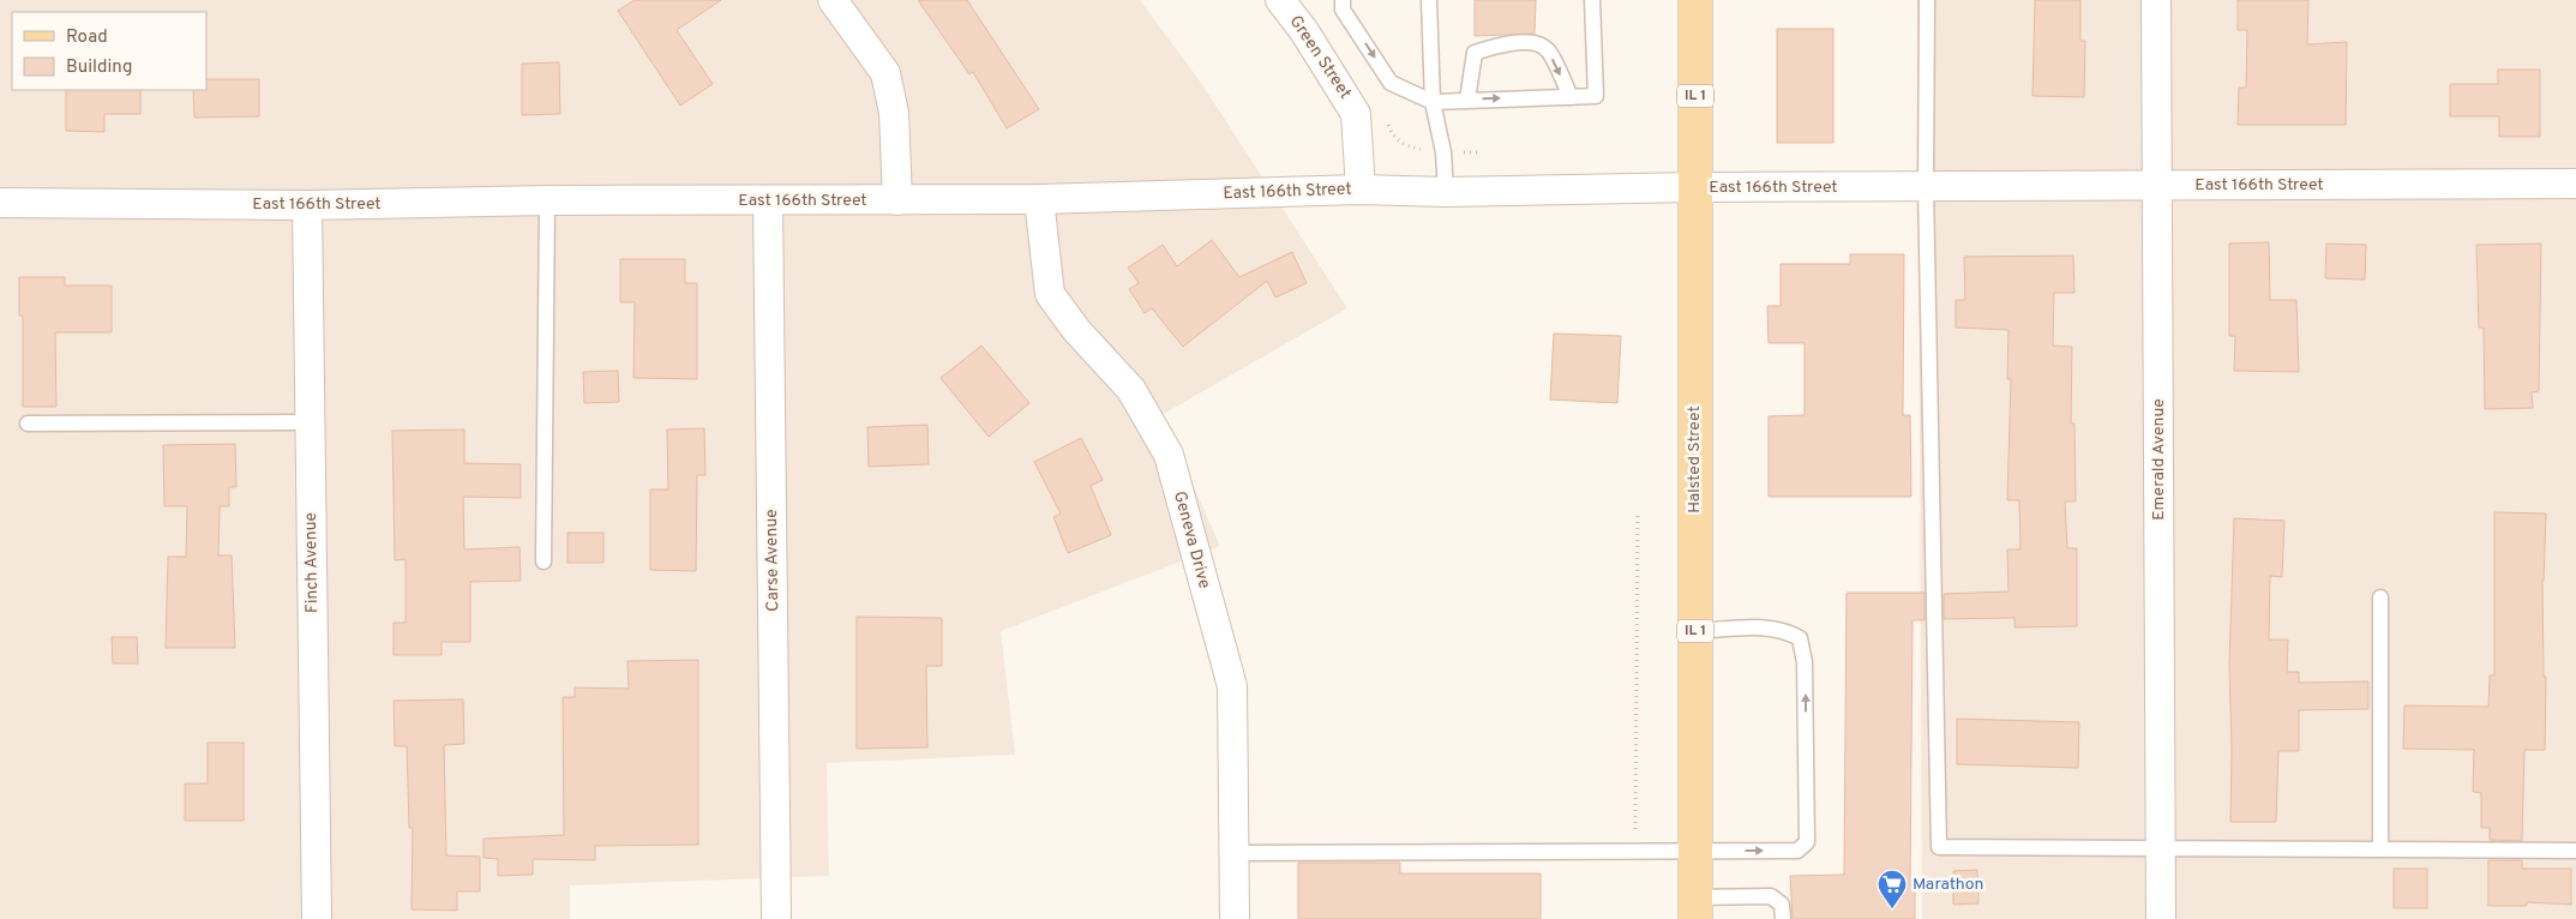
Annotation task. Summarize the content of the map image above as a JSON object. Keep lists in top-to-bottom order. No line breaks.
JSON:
{"streets":{"main road":["IL 1","Halsted Street"],"street":["Green Street","East 166th Street","Emerald Avenue","Geneva Drive","Carse Avenue","Finch Avenue"]},"crossings":[["Green Street","East 166th Street"],["East 166th Street","Halsted Street"],["East 166th Street","Emerald Avenue"],["East 166th Street","Geneva Drive"],["East 166th Street","Carse Avenue"],["East 166th Street","Finch Avenue"]],"places":{"supermarket":["Marathon"]},"legend":["Road","Building"]}
